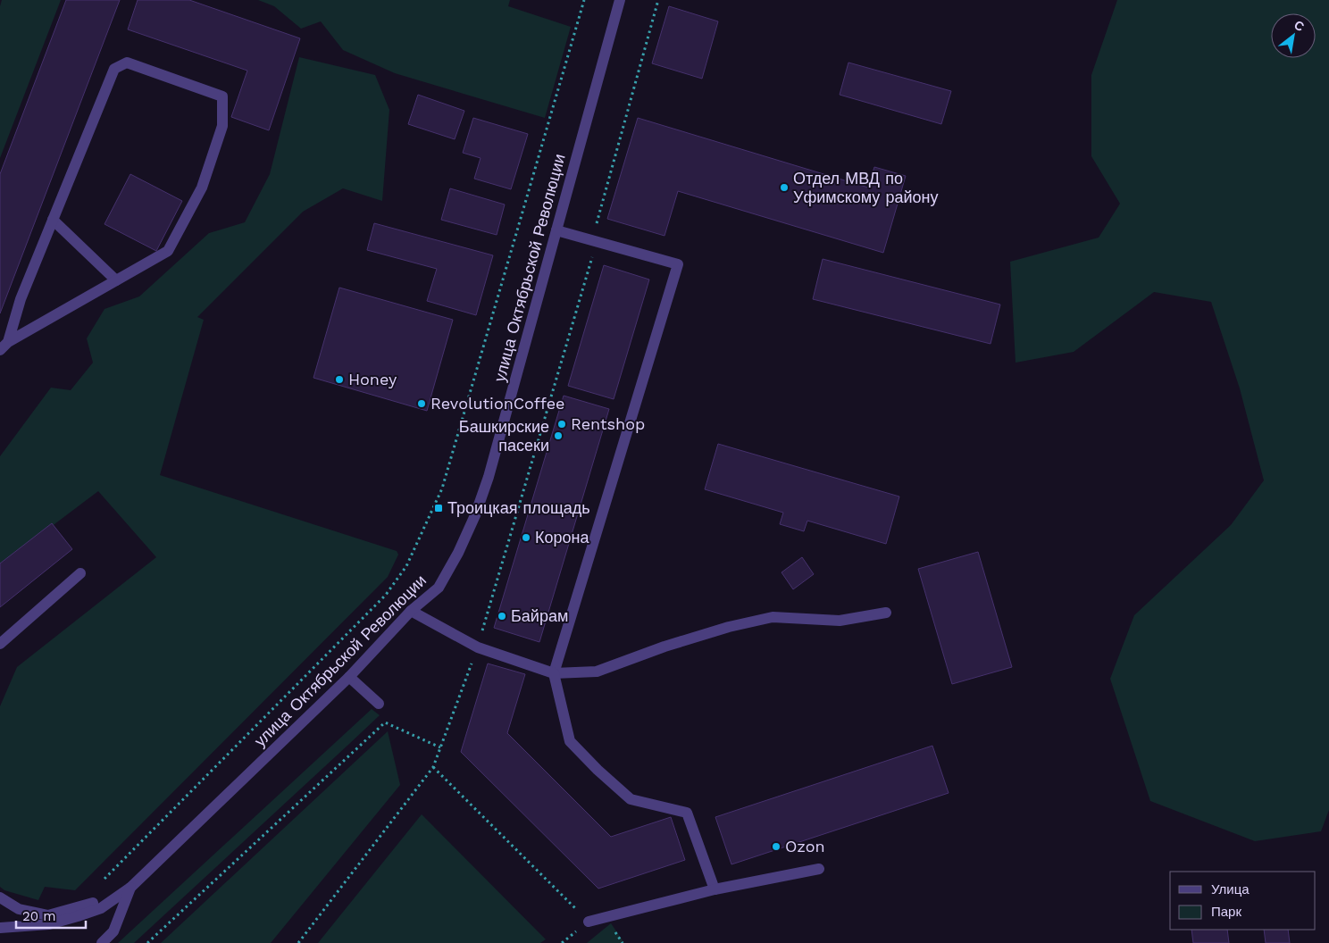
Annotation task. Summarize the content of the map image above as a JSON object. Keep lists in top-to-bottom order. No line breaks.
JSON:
{"streets":{"street":["улица Октябрьской Революции"]},"places":{"other":["Отдел МВД по Уфимскому району","Honey","RevolutionCoffee","Rentshop","Башкирские пасеки","Корона","Байрам","Ozon"],"transit":["Троицкая площадь"]},"legend":["Улица","Парк"],"scale_bar":"20 m","north":"top right"}
